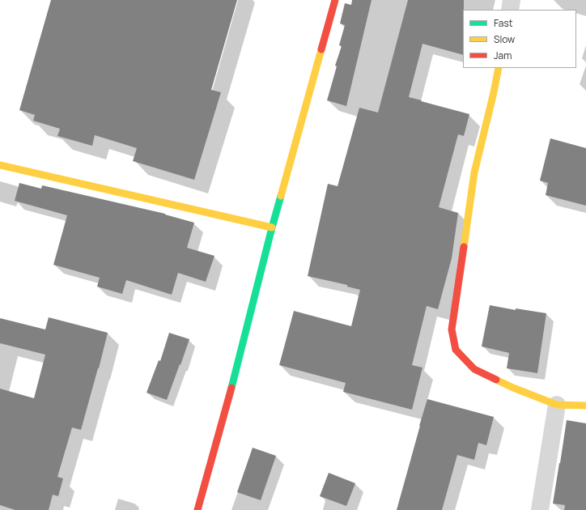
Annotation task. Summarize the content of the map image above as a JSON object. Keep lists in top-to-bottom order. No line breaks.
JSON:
{"legend":["Fast","Slow","Jam"]}
